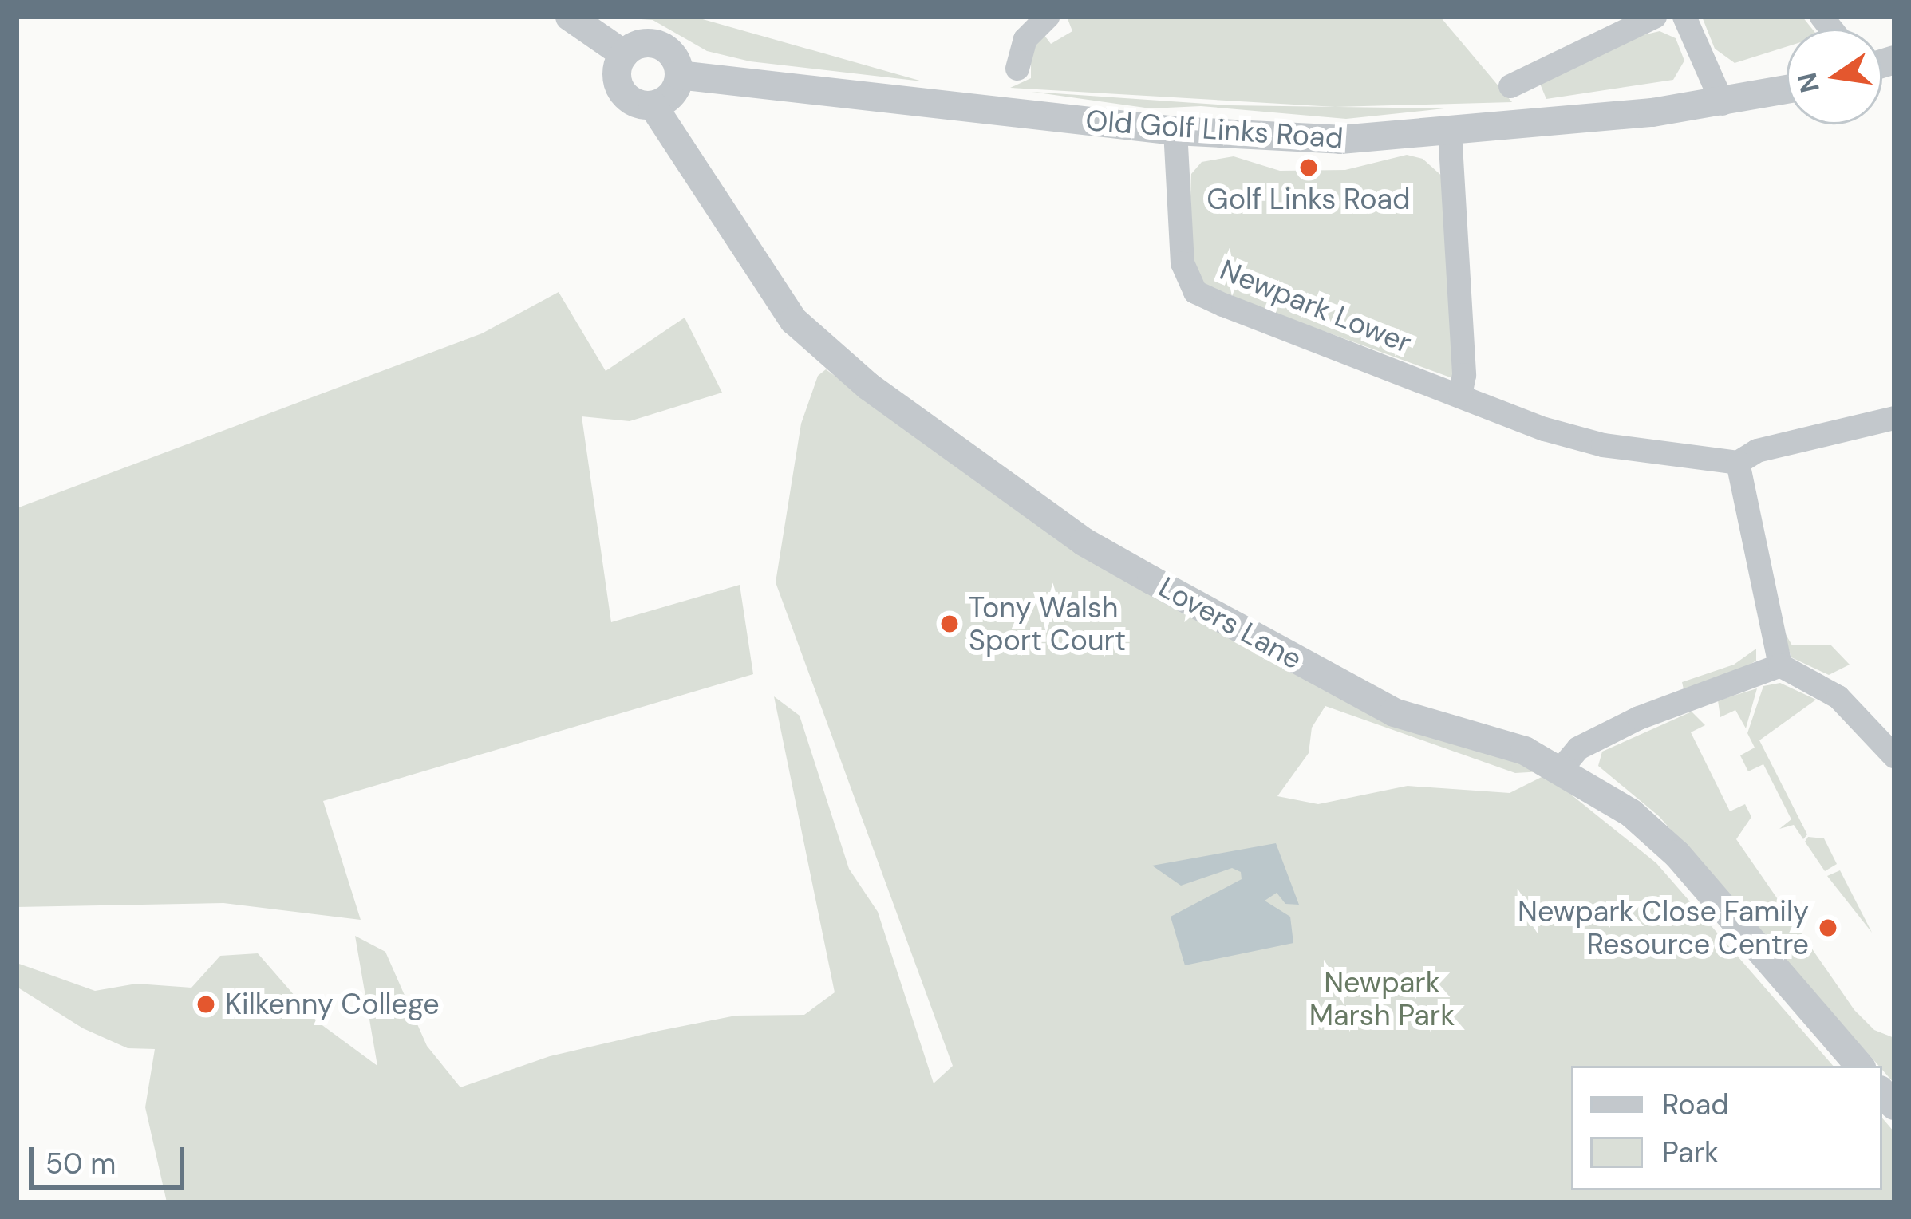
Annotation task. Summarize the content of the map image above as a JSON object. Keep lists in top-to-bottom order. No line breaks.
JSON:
{"streets":{"street":["Old Golf Links Road","Newpark Lower","Lovers Lane"]},"crossings":[["Old Golf Links Road","Newpark Lower"],["Old Golf Links Road","Lovers Lane"]],"parks":["Newpark Marsh Park"],"places":["Golf Links Road","Tony Walsh Sport Court","Newpark Close Family Resource Centre","Kilkenny College"],"legend":["Road","Park"],"scale_bar":"50 m","north":"left"}
